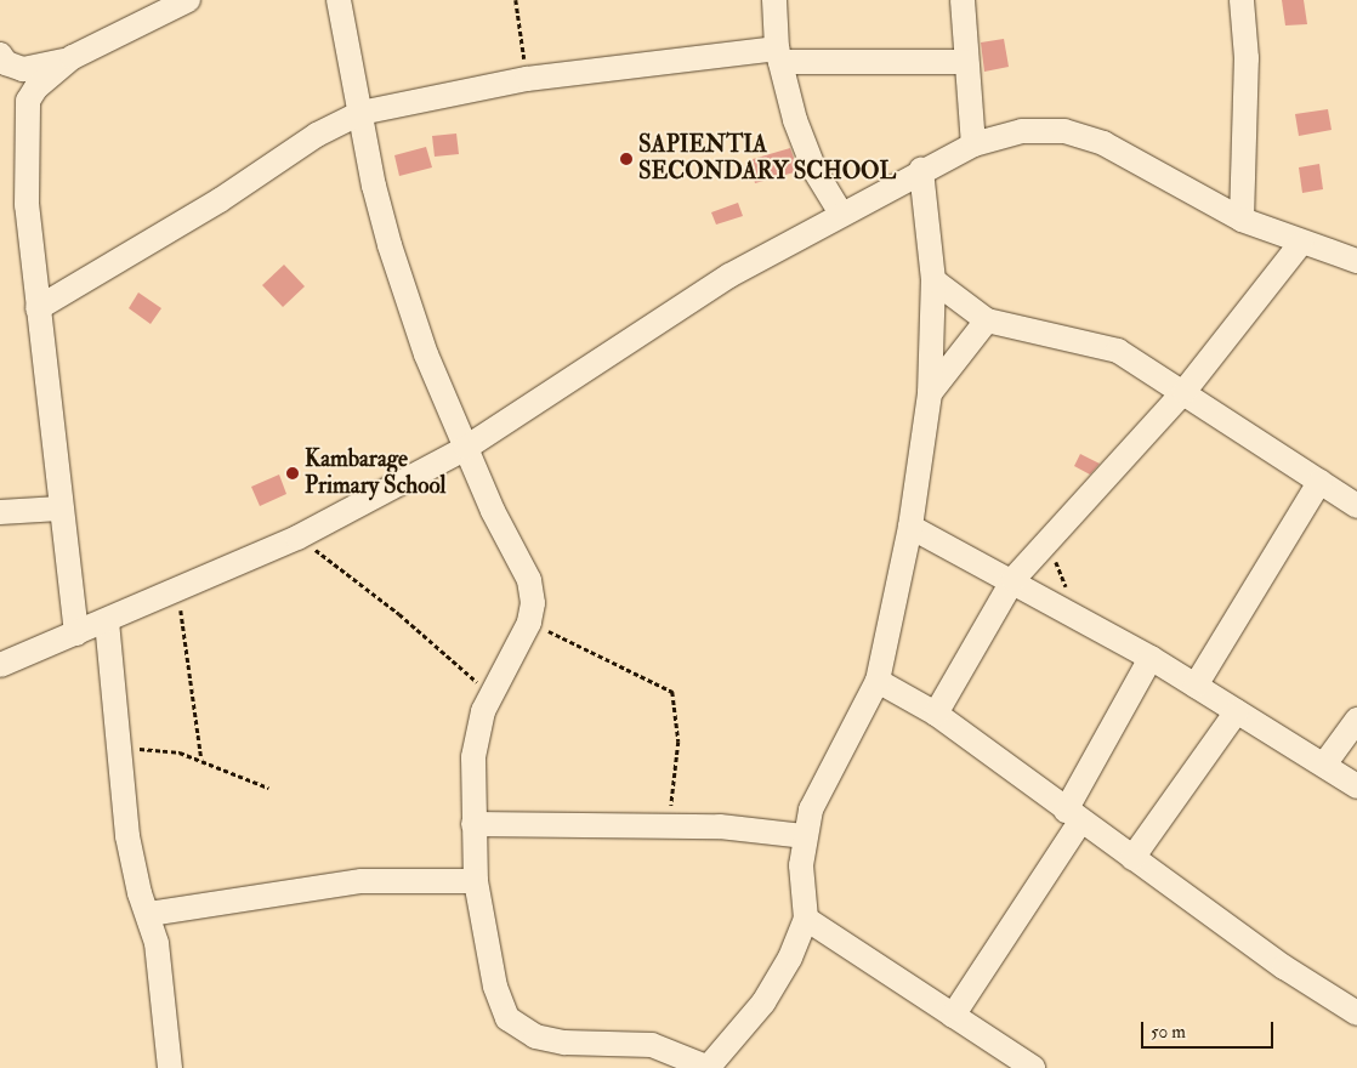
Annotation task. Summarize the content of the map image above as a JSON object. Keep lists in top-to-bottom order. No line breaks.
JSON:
{"places":["SAPIENTIA SECONDARY SCHOOL","Kambarage Primary School"],"scale_bar":"50 m"}
